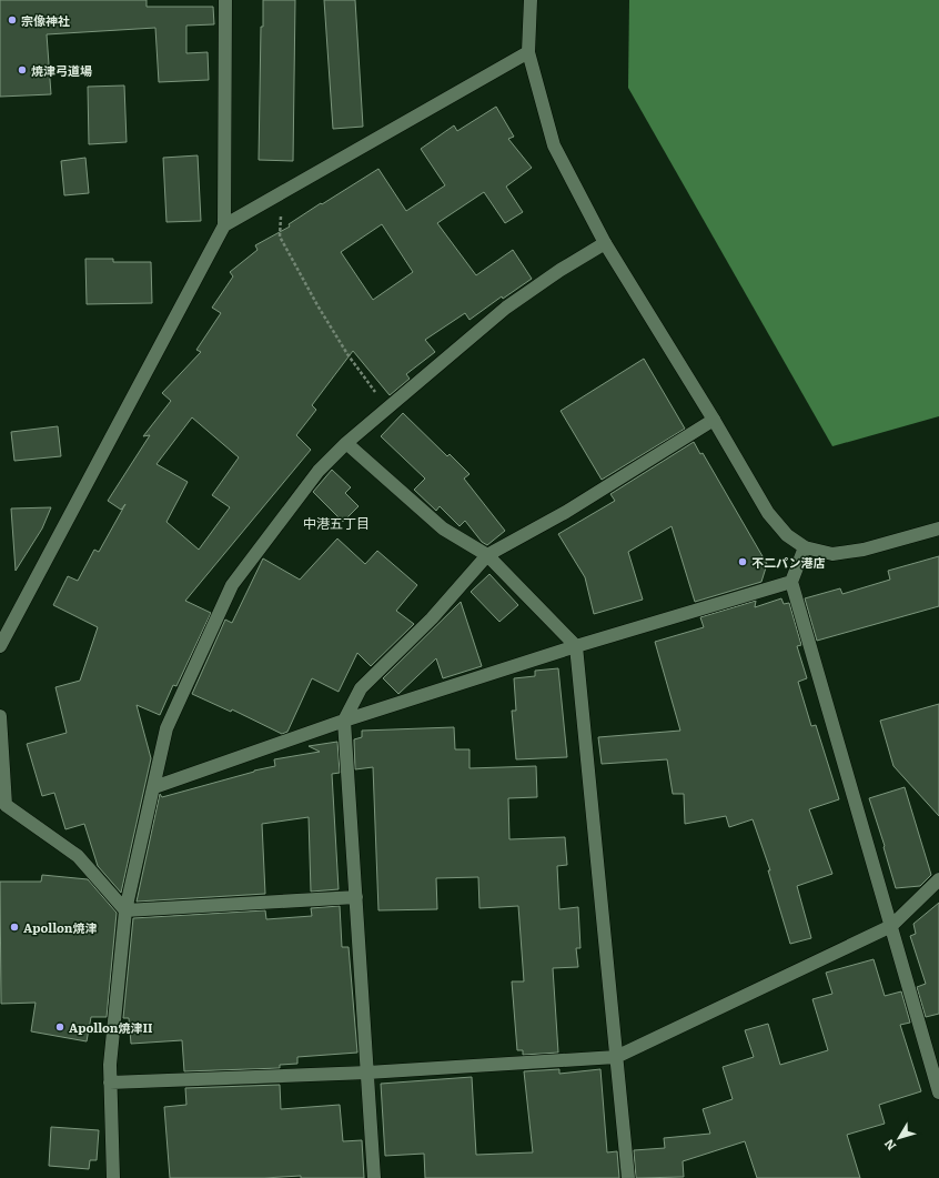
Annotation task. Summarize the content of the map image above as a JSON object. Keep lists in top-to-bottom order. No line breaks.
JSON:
{"districts":["中港五丁目"],"places":["宗像神社","焼津弓道場","不二パン港店","Apollon焼津","Apollon焼津II"],"north":"bottom left"}
